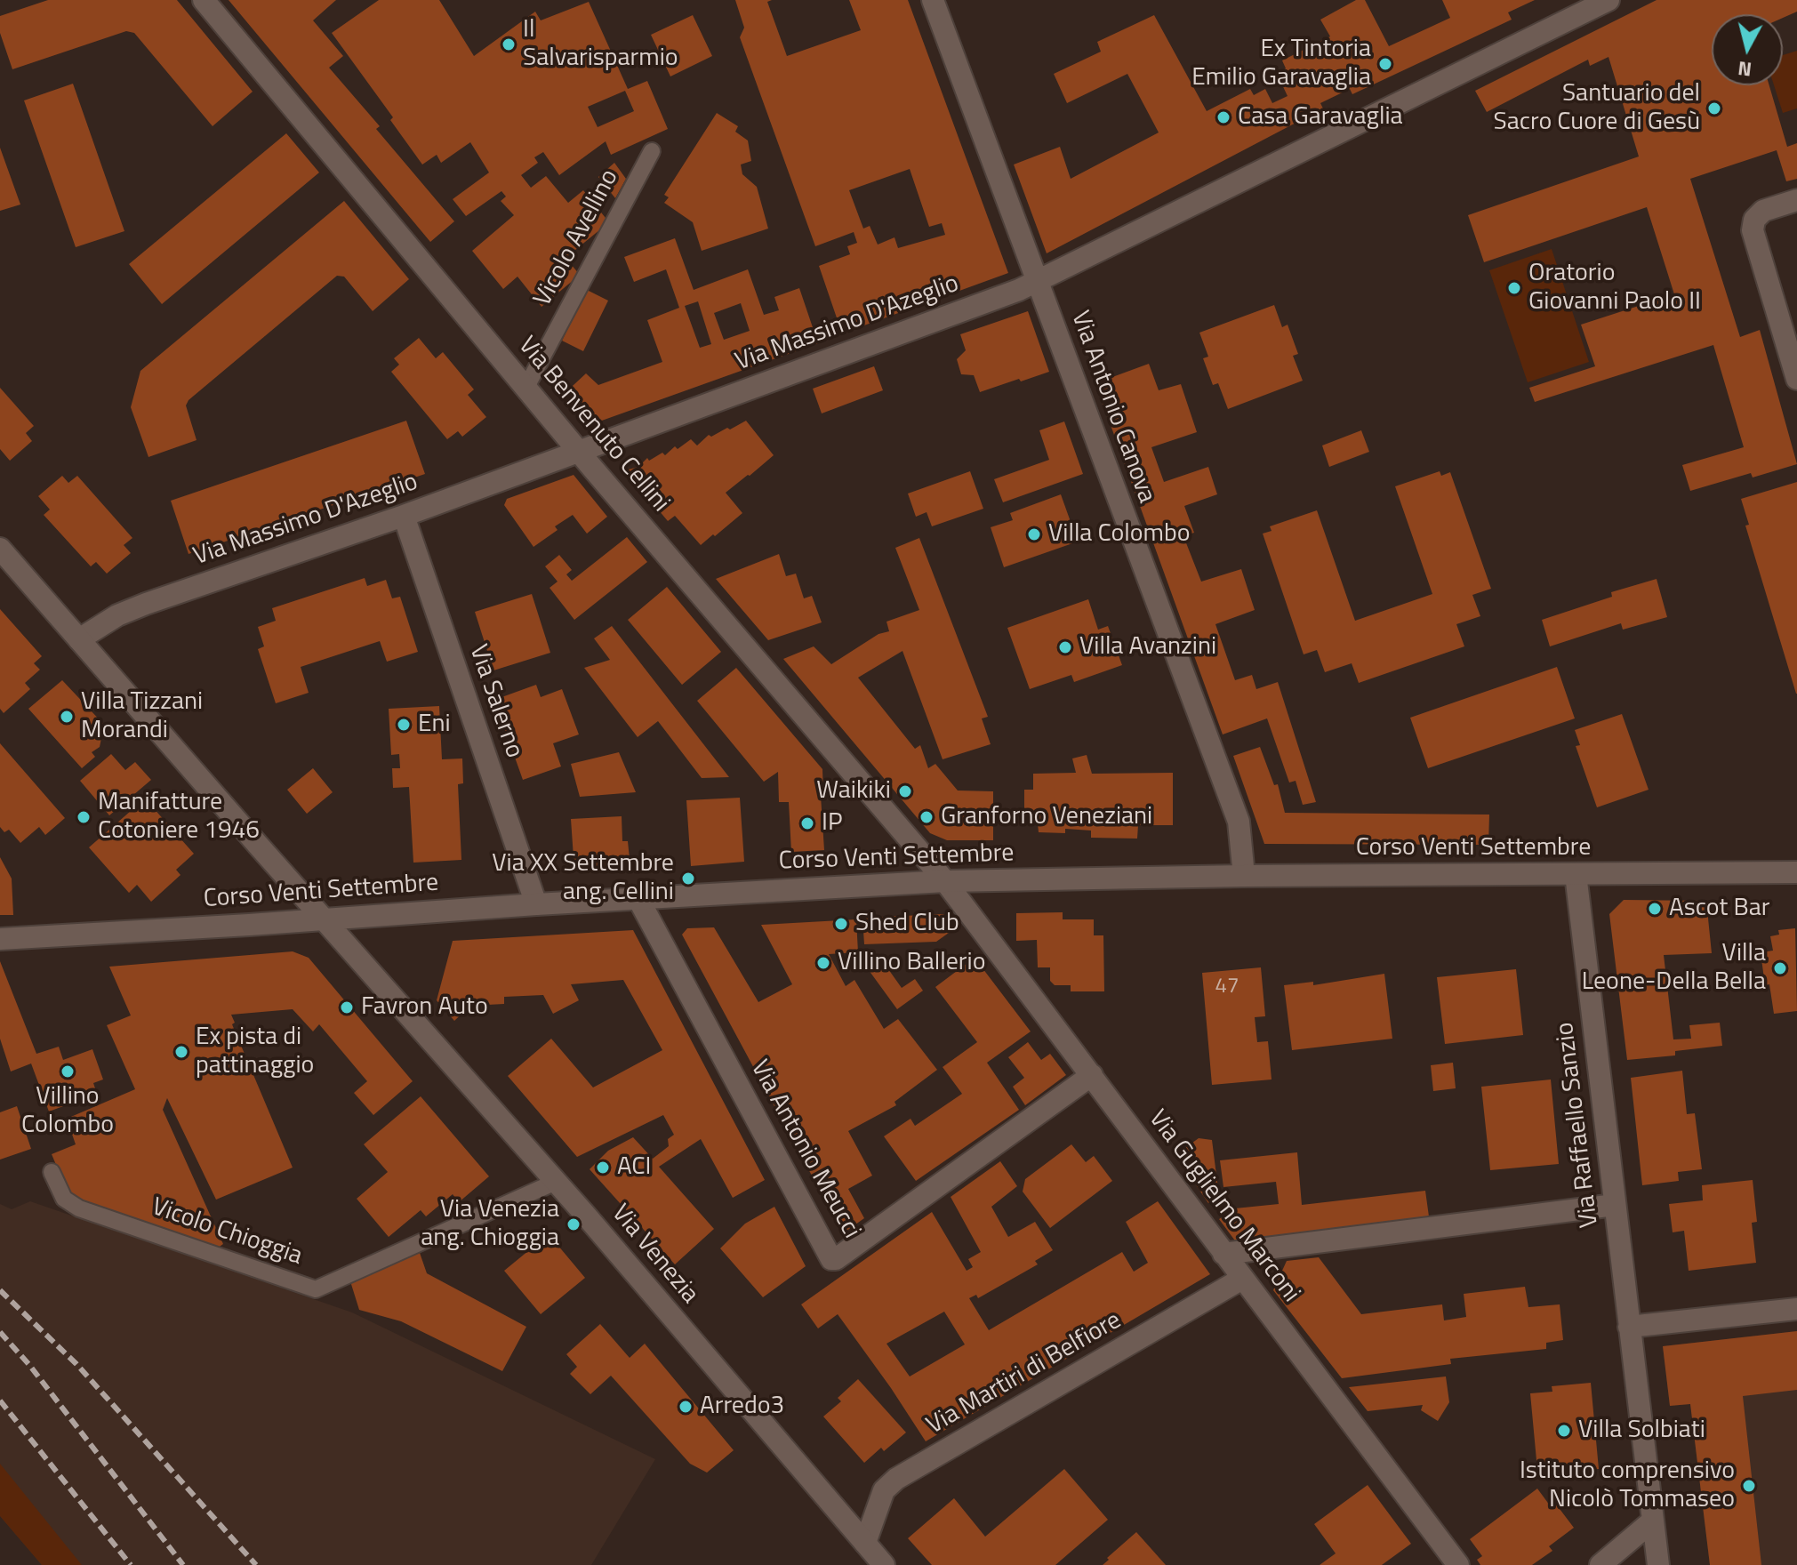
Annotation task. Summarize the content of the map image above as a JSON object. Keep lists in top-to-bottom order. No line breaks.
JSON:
{"streets":{"street":["Via Massimo D'Azeglio","Via Antonio Canova","Via Benvenuto Cellini","Via Salerno","Corso Venti Settembre","Via Raffaello Sanzio","Via Antonio Meucci","Via Guglielmo Marconi","Via Venezia","Via Martiri di Belfiore"],"lane":["Vicolo Avellino","Vicolo Chioggia"]},"crossings":[["Vicolo Avellino","Via Benvenuto Cellini"],["Via Massimo D'Azeglio","Via Antonio Canova"],["Via Massimo D'Azeglio","Via Benvenuto Cellini"],["Via Massimo D'Azeglio","Via Salerno"],["Via Massimo D'Azeglio","Via Venezia"],["Via Antonio Canova","Corso Venti Settembre"],["Via Benvenuto Cellini","Corso Venti Settembre"],["Via Benvenuto Cellini","Via Guglielmo Marconi"],["Via Salerno","Corso Venti Settembre"],["Corso Venti Settembre","Via Raffaello Sanzio"],["Corso Venti Settembre","Via Antonio Meucci"],["Corso Venti Settembre","Via Guglielmo Marconi"],["Corso Venti Settembre","Via Venezia"],["Via Antonio Meucci","Via Guglielmo Marconi"],["Via Guglielmo Marconi","Via Martiri di Belfiore"],["Vicolo Chioggia","Via Venezia"],["Via Venezia","Via Martiri di Belfiore"]],"places":["Il Salvarisparmio","Ex Tintoria Emilio Garavaglia","Santuario del Sacro Cuore di Gesù","Casa Garavaglia","Oratorio Giovanni Paolo II","Villa Colombo","Villa Avanzini","Villa Tizzani Morandi","Eni","Waikiki","Manifatture Cotoniere 1946","Granforno Veneziani","IP","Via XX Settembre ang. Cellini","Ascot Bar","Shed Club","Villino Ballerio","Villa Leone-Della Bella","Favron Auto","Ex pista di pattinaggio","Villino Colombo","ACI","Via Venezia ang. Chioggia","Arredo3","Villa Solbiati","Istituto comprensivo Nicolò Tommaseo"],"house_numbers":["47"],"north":"bottom"}
